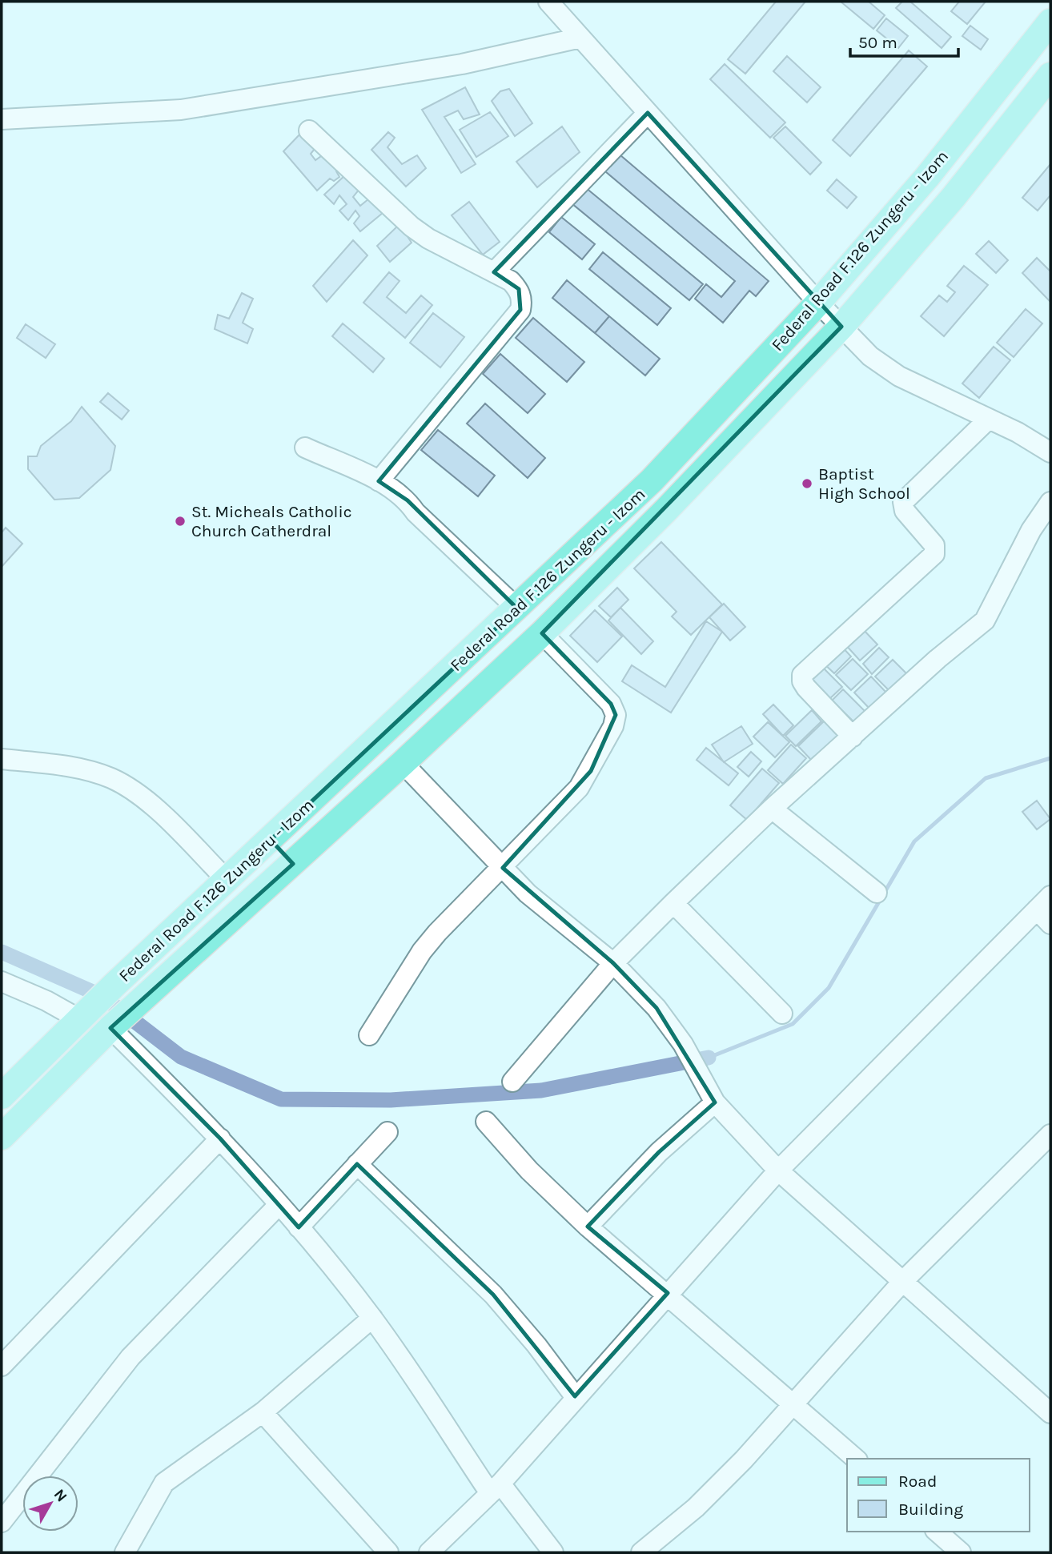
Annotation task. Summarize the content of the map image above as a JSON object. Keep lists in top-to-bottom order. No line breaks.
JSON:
{"streets":{"main road":["Federal Road F.126 Zungeru - Izom"]},"places":["Baptist High School","St. Micheals Catholic Church Catherdral"],"legend":["Road","Building"],"scale_bar":"50 m","north":"top right"}
